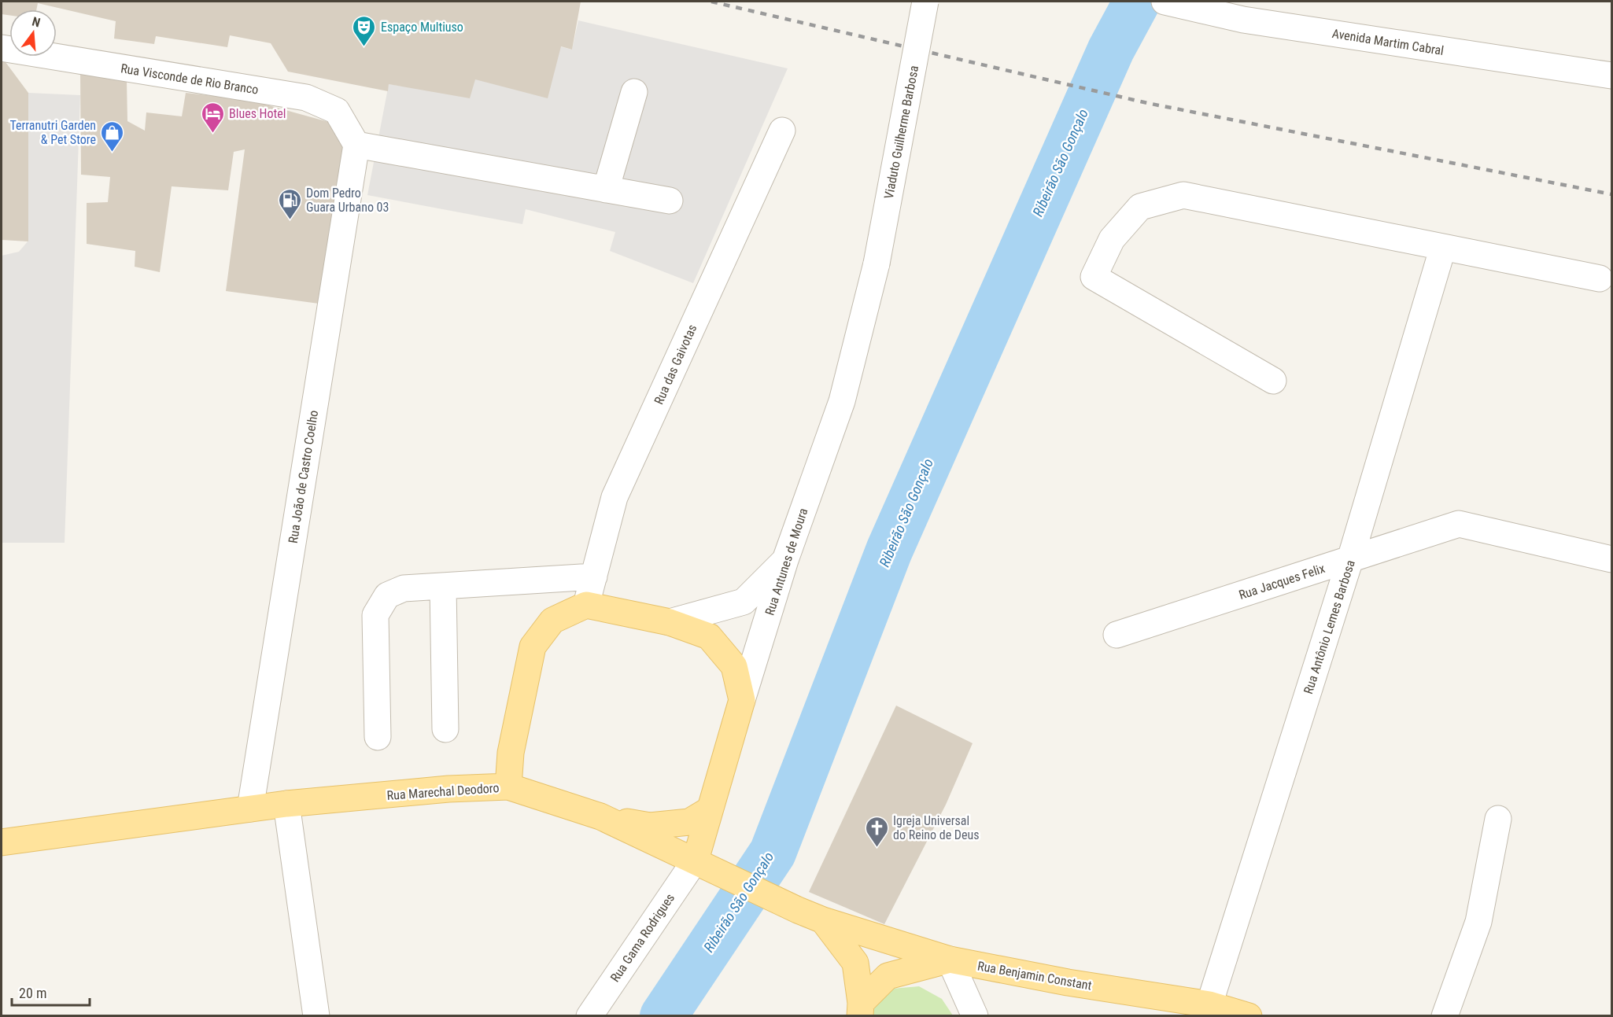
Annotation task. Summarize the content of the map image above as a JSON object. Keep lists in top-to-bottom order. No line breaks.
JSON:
{"streets":{"main road":["Rua Antunes de Moura","Rua Marechal Deodoro","Rua Benjamin Constant"],"street":["Avenida Martim Cabral","Rua Visconde de Rio Branco","Viaduto Guilherme Barbosa","Rua das Gaivotas","Rua João de Castro Coelho","Rua Jacques Felix","Rua Antônio Lemes Barbosa","Rua Gama Rodrigues"]},"crossings":[["Rua Visconde de Rio Branco","Rua João de Castro Coelho"],["Viaduto Guilherme Barbosa","Rua Antunes de Moura"],["Rua João de Castro Coelho","Rua Marechal Deodoro"],["Rua Antunes de Moura","Rua Marechal Deodoro"],["Rua Antunes de Moura","Rua Gama Rodrigues"],["Rua Jacques Felix","Rua Antônio Lemes Barbosa"],["Rua Antônio Lemes Barbosa","Rua Benjamin Constant"],["Rua Marechal Deodoro","Rua Gama Rodrigues"],["Rua Marechal Deodoro","Rua Benjamin Constant"]],"water":["Ribeirão São Gonçalo"],"places":{"theatre":["Espaço Multiuso"],"hotel":["Blues Hotel"],"shop":["Terranutri Garden & Pet Store"],"fuel station":["Dom Pedro Guara Urbano 03"],"church":["Igreja Universal do Reino de Deus"]},"scale_bar":"20 m","north":"top"}
